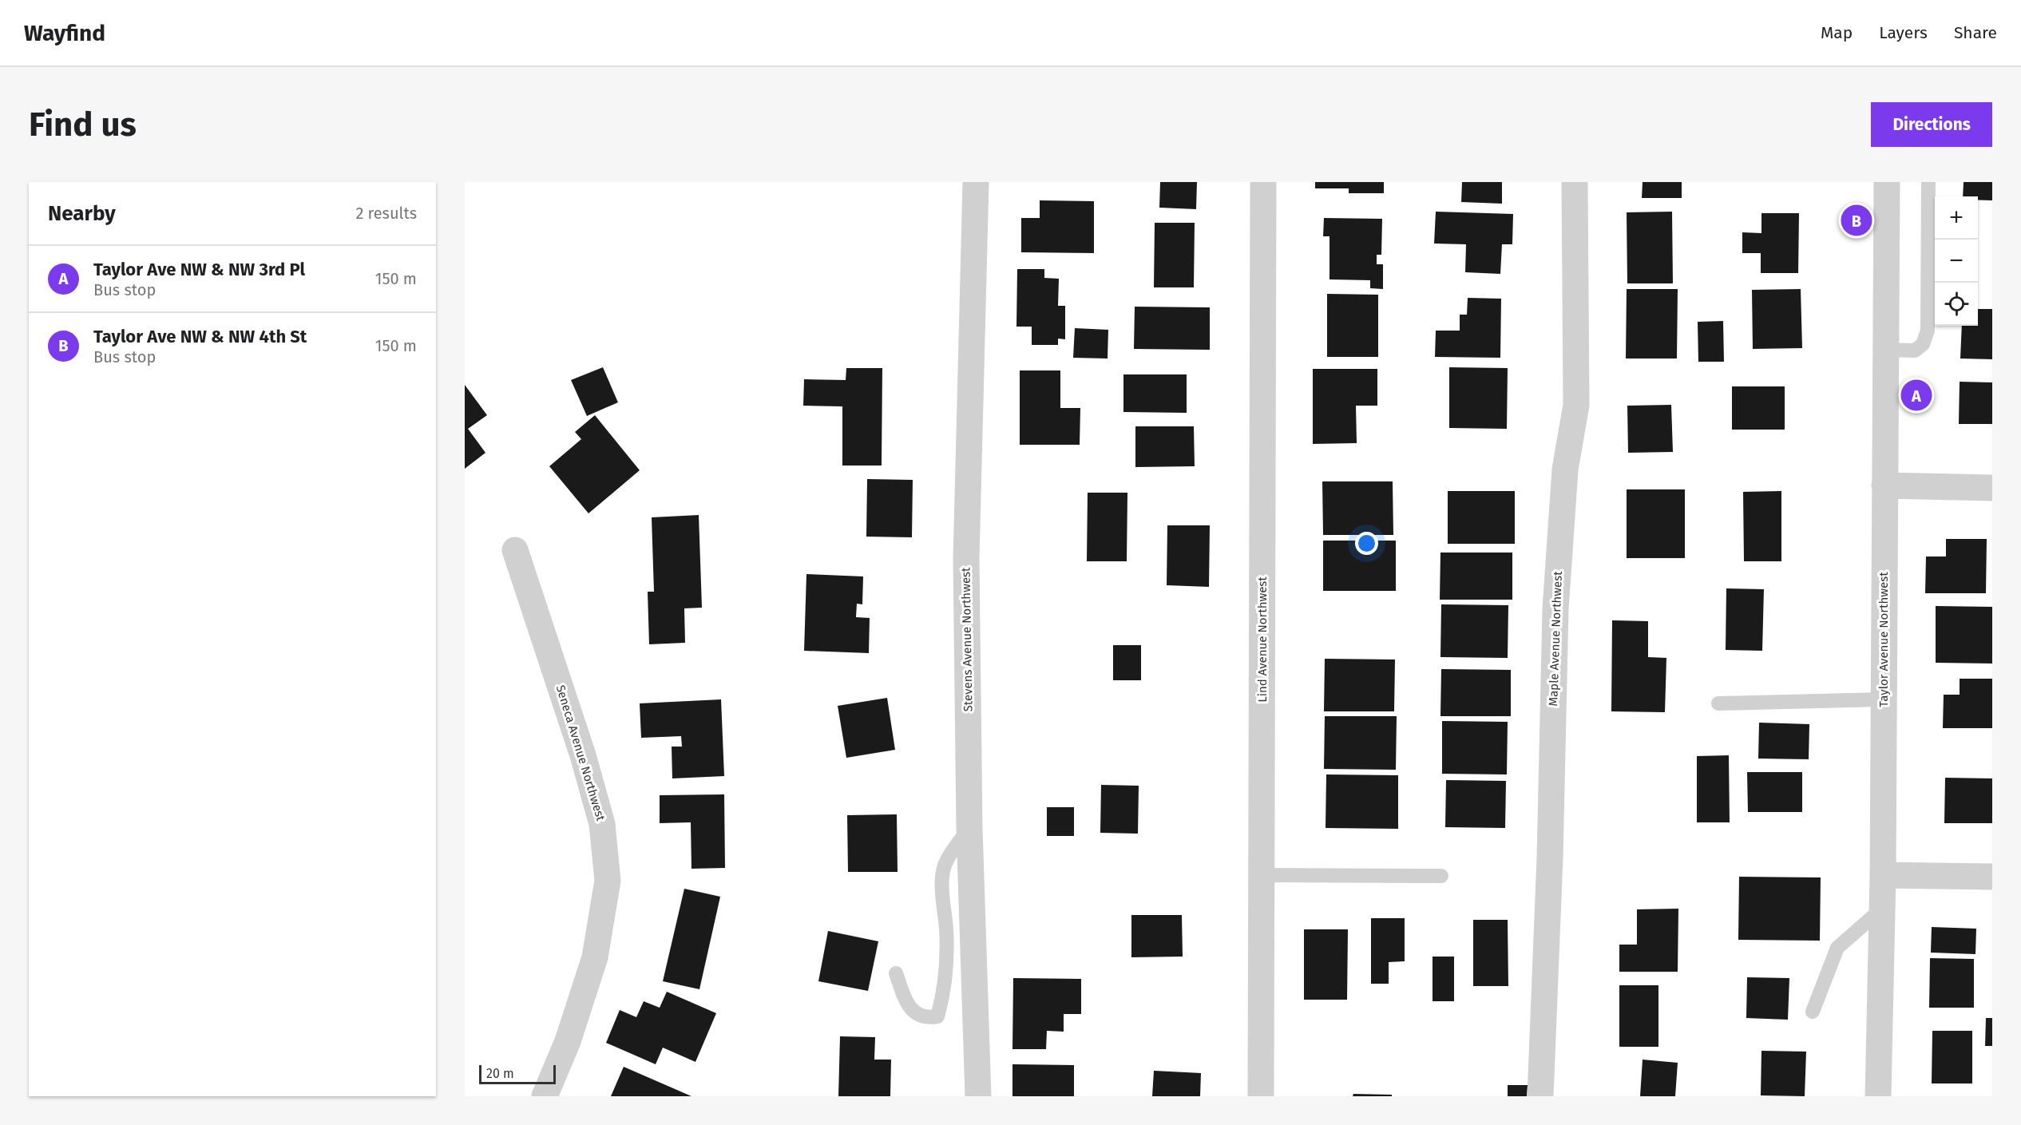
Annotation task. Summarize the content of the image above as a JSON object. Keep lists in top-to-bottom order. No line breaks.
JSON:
{"streets":{"street":["Maple Avenue Northwest","Stevens Avenue Northwest","Lind Avenue Northwest","Taylor Avenue Northwest","Seneca Avenue Northwest"]},"scale_bar":"20 m","page":{"header":"Wayfind","nav":["Map","Layers","Share"],"buttons":"Directions","title":"Find us","heading":["Nearby","2 results"],"map_buttons":["+","−"],"pins":["B","A"],"list":[{"mark":"A","name":"Taylor Ave NW & NW 3rd Pl","note":"Bus stop","value":"150 m"},{"mark":"B","name":"Taylor Ave NW & NW 4th St","note":"Bus stop","value":"150 m"}],"scale":"20 m"}}
